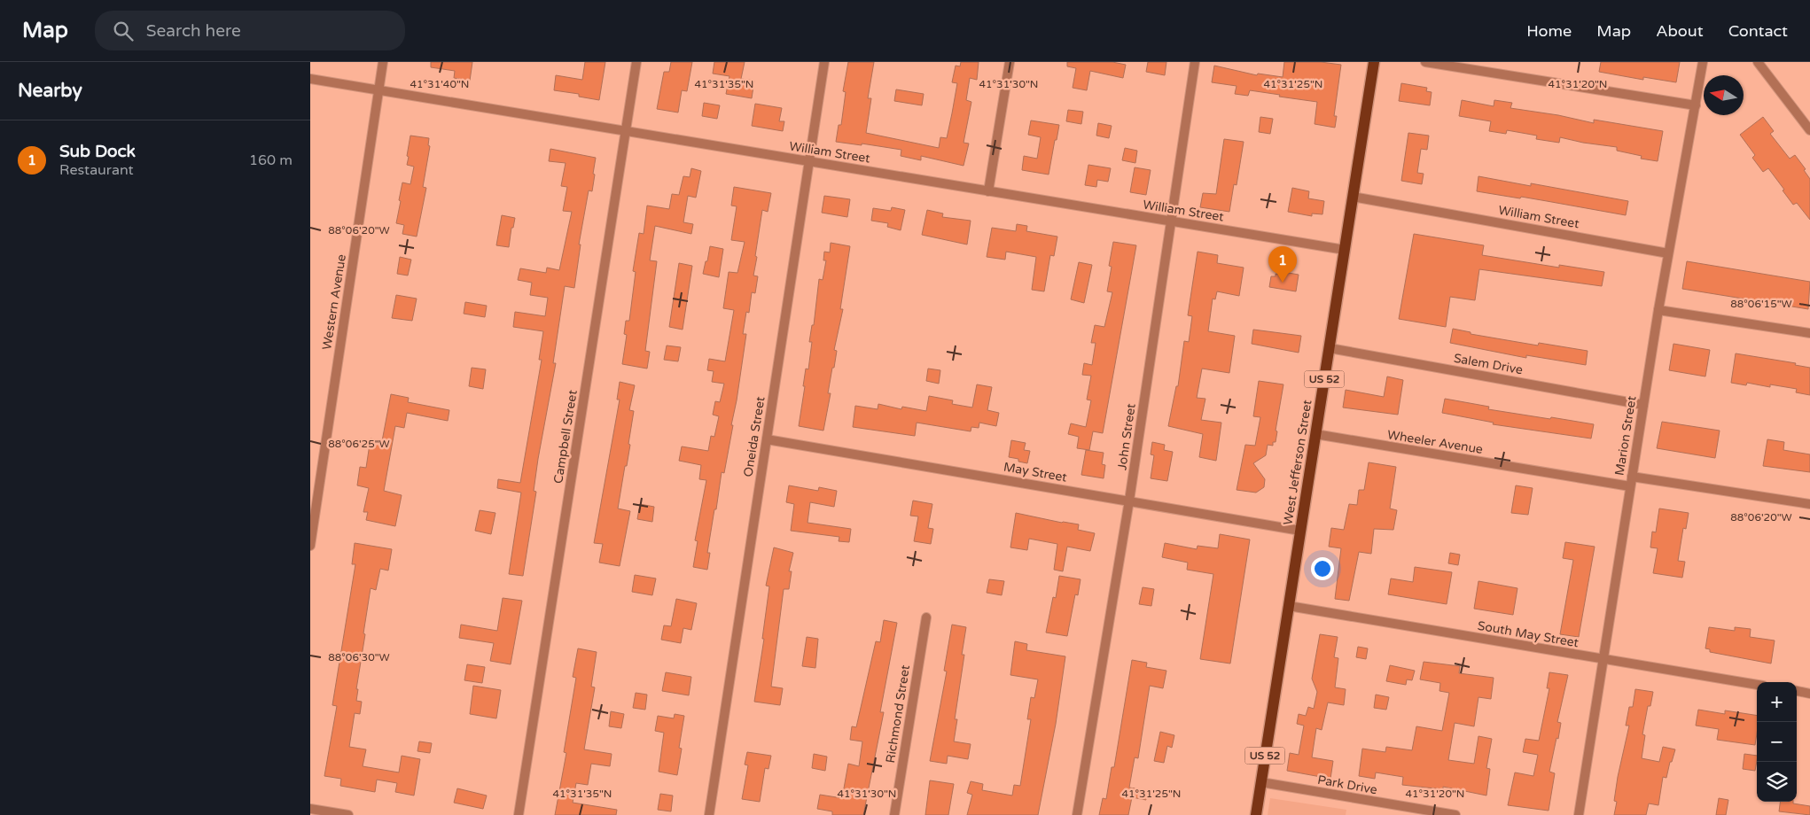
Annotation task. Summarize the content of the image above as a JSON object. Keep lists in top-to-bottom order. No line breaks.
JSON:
{"streets":{"main road":["US 52","West Jefferson Street"],"street":["William Street","Western Avenue","Salem Drive","Marion Street","Campbell Street","Oneida Street","John Street","Wheeler Avenue","May Street","South May Street","Richmond Street","Park Drive"]},"crossings":[["William Street","Western Avenue"],["William Street","Marion Street"],["William Street","Campbell Street"],["William Street","Oneida Street"],["William Street","John Street"],["William Street","West Jefferson Street"],["Salem Drive","Marion Street"],["Salem Drive","West Jefferson Street"],["Marion Street","Wheeler Avenue"],["Marion Street","South May Street"],["Oneida Street","May Street"],["John Street","May Street"],["Wheeler Avenue","West Jefferson Street"],["West Jefferson Street","May Street"],["West Jefferson Street","South May Street"],["West Jefferson Street","Park Drive"]],"north":"left","page":{"header":"Map","search":"Search here","nav":["Home","Map","About","Contact"],"heading":"Nearby","list":[{"mark":"1","name":"Sub Dock","note":"Restaurant","value":"160 m"}],"pins":"1","map_buttons":["+","−"]},"coordinates":["41°31'40\"N","41°31'35\"N","41°31'30\"N","41°31'25\"N","41°31'20\"N","88°06'20\"W","88°06'15\"W","88°06'25\"W","88°06'30\"W"]}
